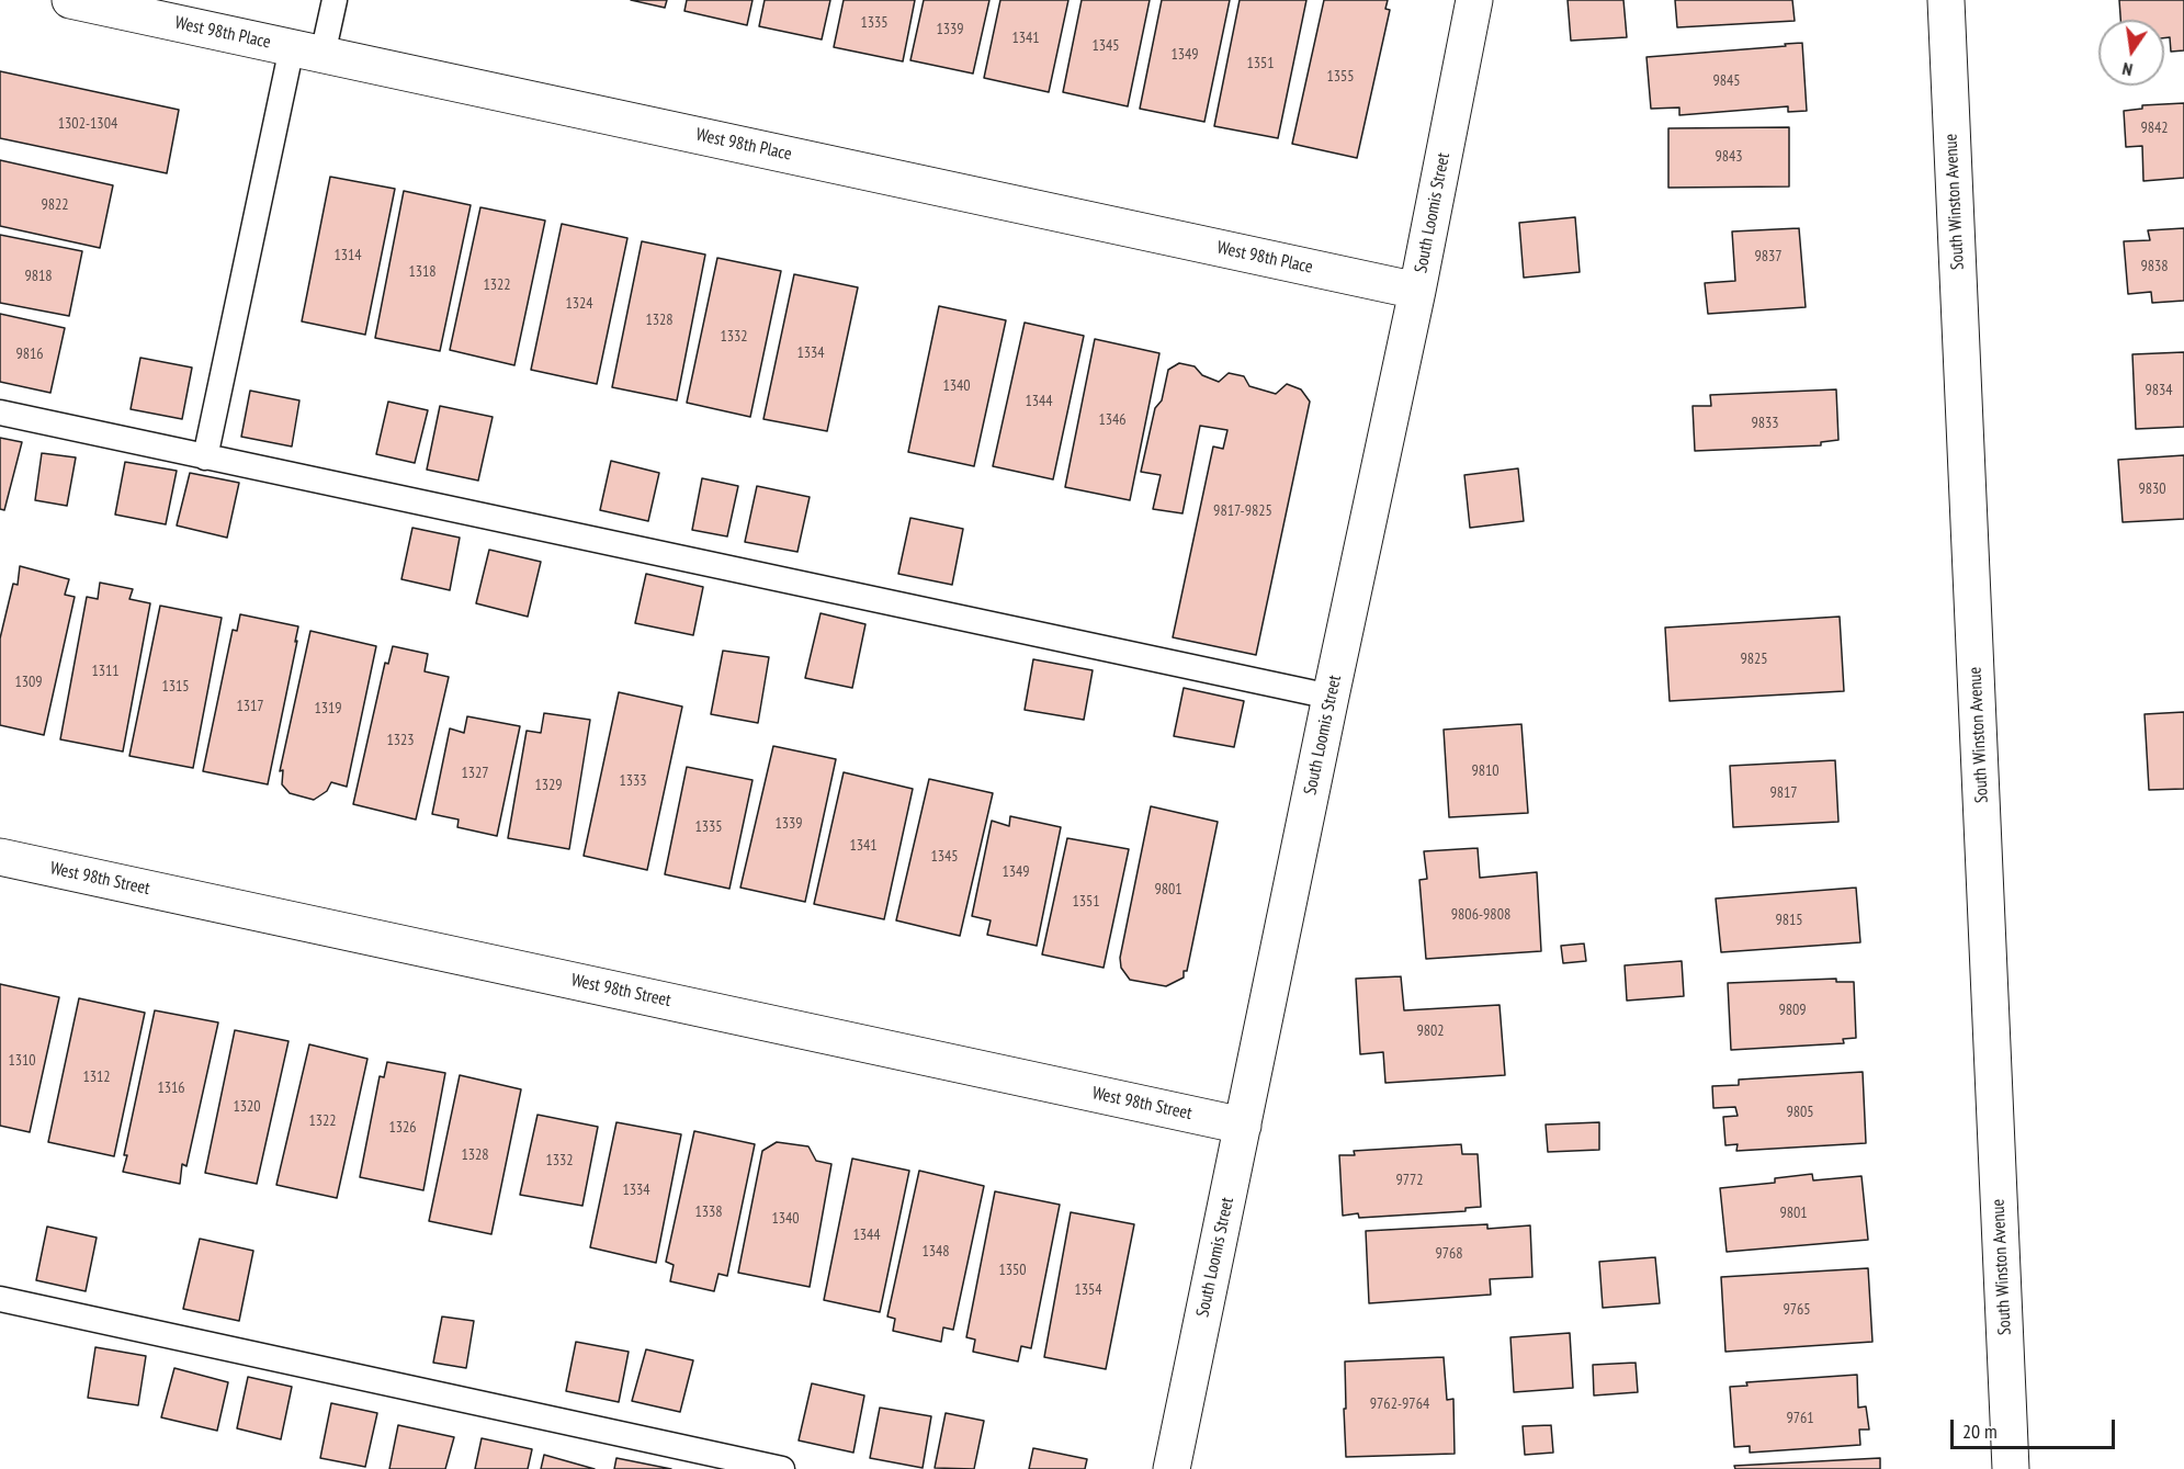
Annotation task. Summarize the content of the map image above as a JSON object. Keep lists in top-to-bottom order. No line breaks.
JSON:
{"streets":{"street":["West 98th Place","South Winston Avenue","South Loomis Street","West 98th Street"]},"crossings":[["West 98th Place","South Loomis Street"],["South Loomis Street","West 98th Street"]],"house_numbers":["1335","1339","1341","1345","1349","1351","1355","9845","1302-1304","9842","9843","9822","1314","9837","9838","1318","9818","1322","1324","1328","1332","1334","9816","1340","9834","1344","1346","9833","9830","9817-9825","9825","1311","1309","1315","1317","1319","1323","9810","1327","1333","1329","9817","1339","1335","1341","1345","1349","9801","1351","9806-9808","9815","9809","9802","1310","1312","1316","1320","9805","1322","1326","1328","1332","9772","1334","1338","9801","1340","1344","1348","9768","1350","1354","9765","9762-9764","9761"],"scale_bar":"20 m","north":"bottom"}
